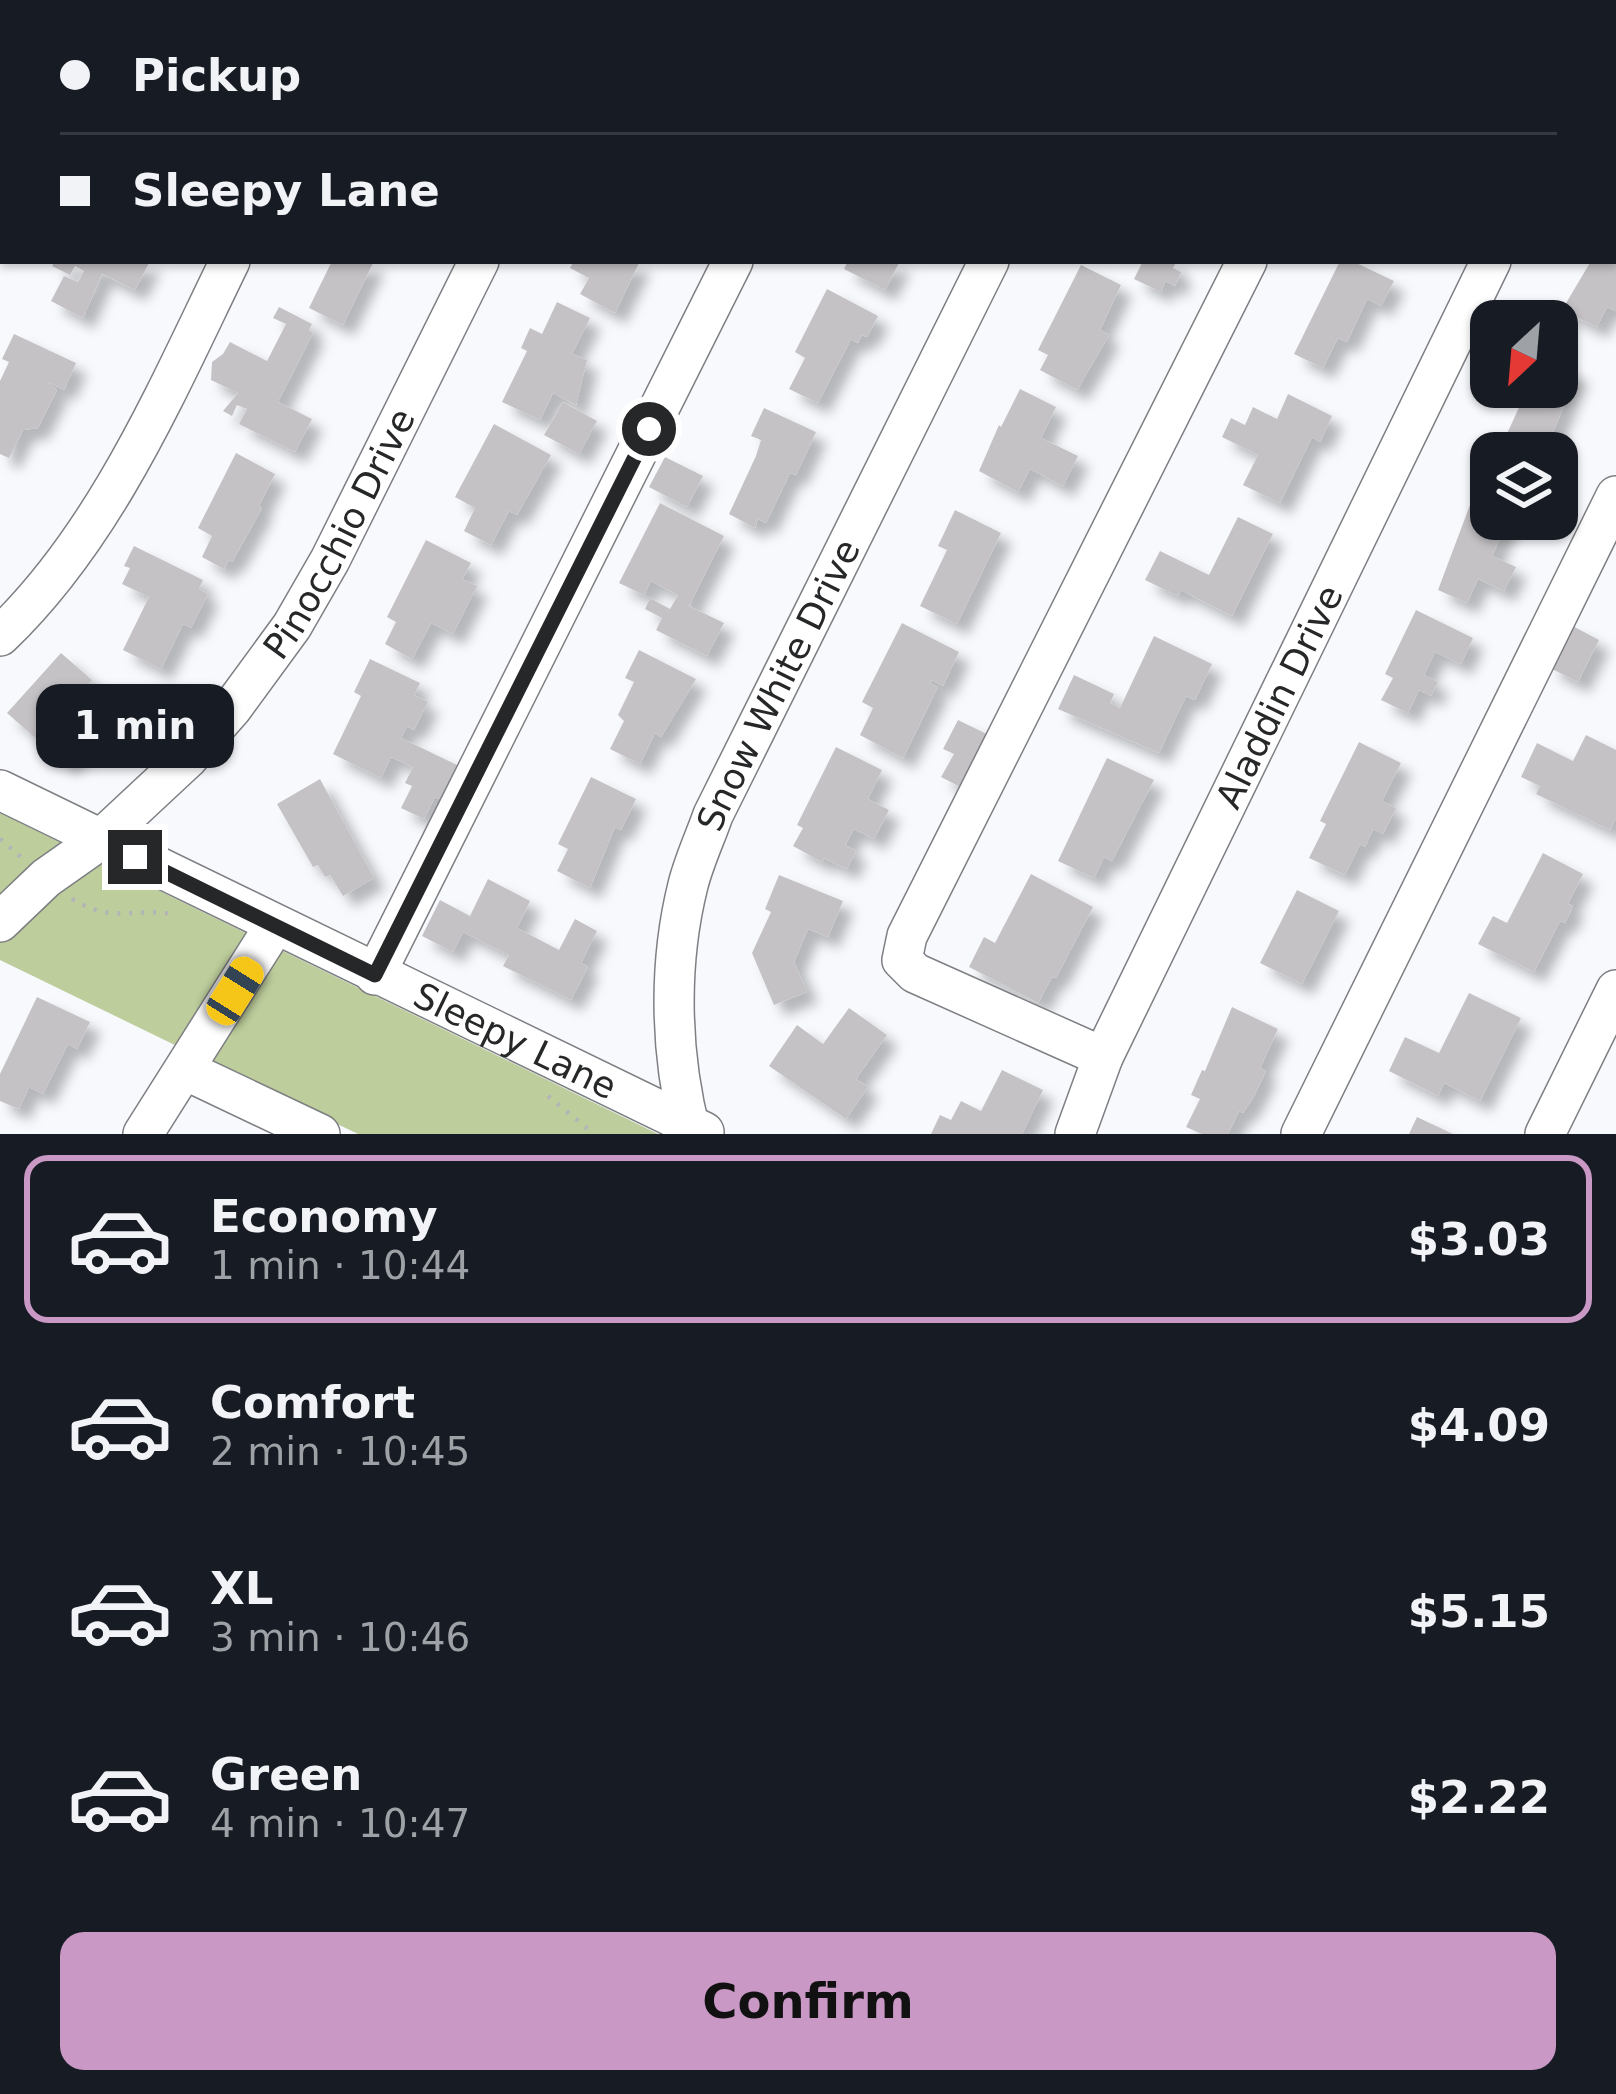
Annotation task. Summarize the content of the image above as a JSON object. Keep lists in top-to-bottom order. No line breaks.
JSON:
{"streets":{"street":["Pinocchio Drive","Snow White Drive","Aladdin Drive","Sleepy Lane"]},"crossings":[["Pinocchio Drive","Sleepy Lane"],["Snow White Drive","Sleepy Lane"]],"north":"bottom left","page":{"banner":["Pickup","Sleepy Lane"],"bubble":"1 min","list":[{"name":"Economy","note":"1 min · 10:44","value":"$3.03"},{"name":"Comfort","note":"2 min · 10:45","value":"$4.09"},{"name":"XL","note":"3 min · 10:46","value":"$5.15"},{"name":"Green","note":"4 min · 10:47","value":"$2.22"}],"buttons":"Confirm"}}
